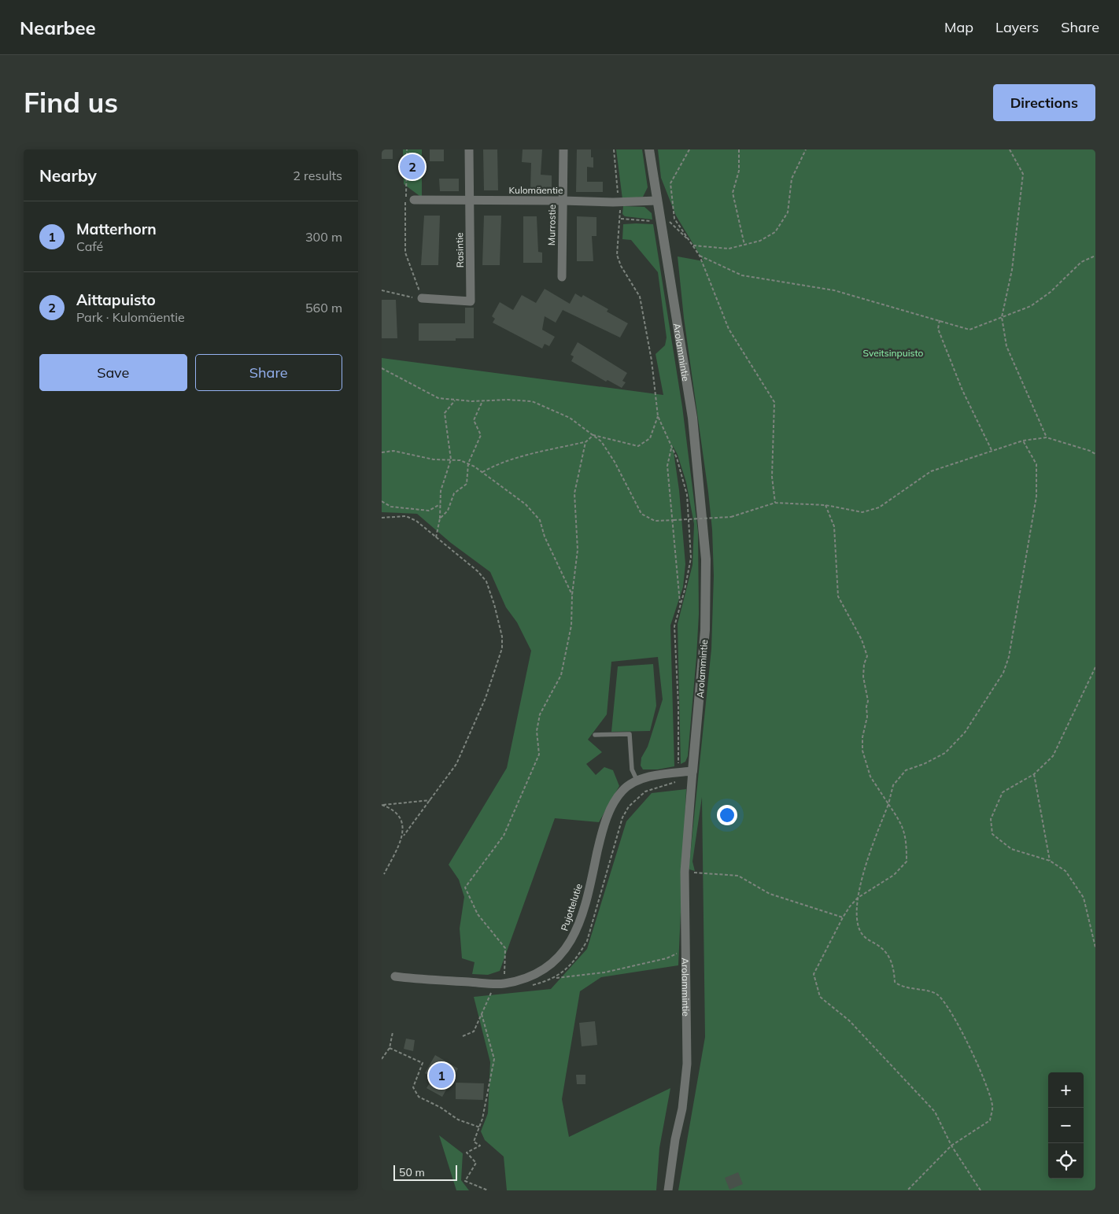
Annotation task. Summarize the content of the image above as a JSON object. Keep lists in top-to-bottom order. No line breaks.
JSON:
{"streets":{"street":["Kulomäentie","Murrostie","Rasintie","Arolammintie","Pujottelutie"]},"crossings":[["Kulomäentie","Murrostie"],["Kulomäentie","Rasintie"],["Kulomäentie","Arolammintie"],["Arolammintie","Pujottelutie"]],"parks":["Sveitsinpuisto"],"scale_bar":"50 m","page":{"header":"Nearbee","nav":["Map","Layers","Share"],"buttons":["Directions",["Save","Share"]],"title":"Find us","heading":["Nearby","2 results"],"pins":["2","1"],"list":[{"mark":"1","name":"Matterhorn","note":"Café","value":"300 m"},{"mark":"2","name":"Aittapuisto","note":"Park · Kulomäentie","value":"560 m"}],"map_buttons":["+","−"],"scale":"50 m"}}
